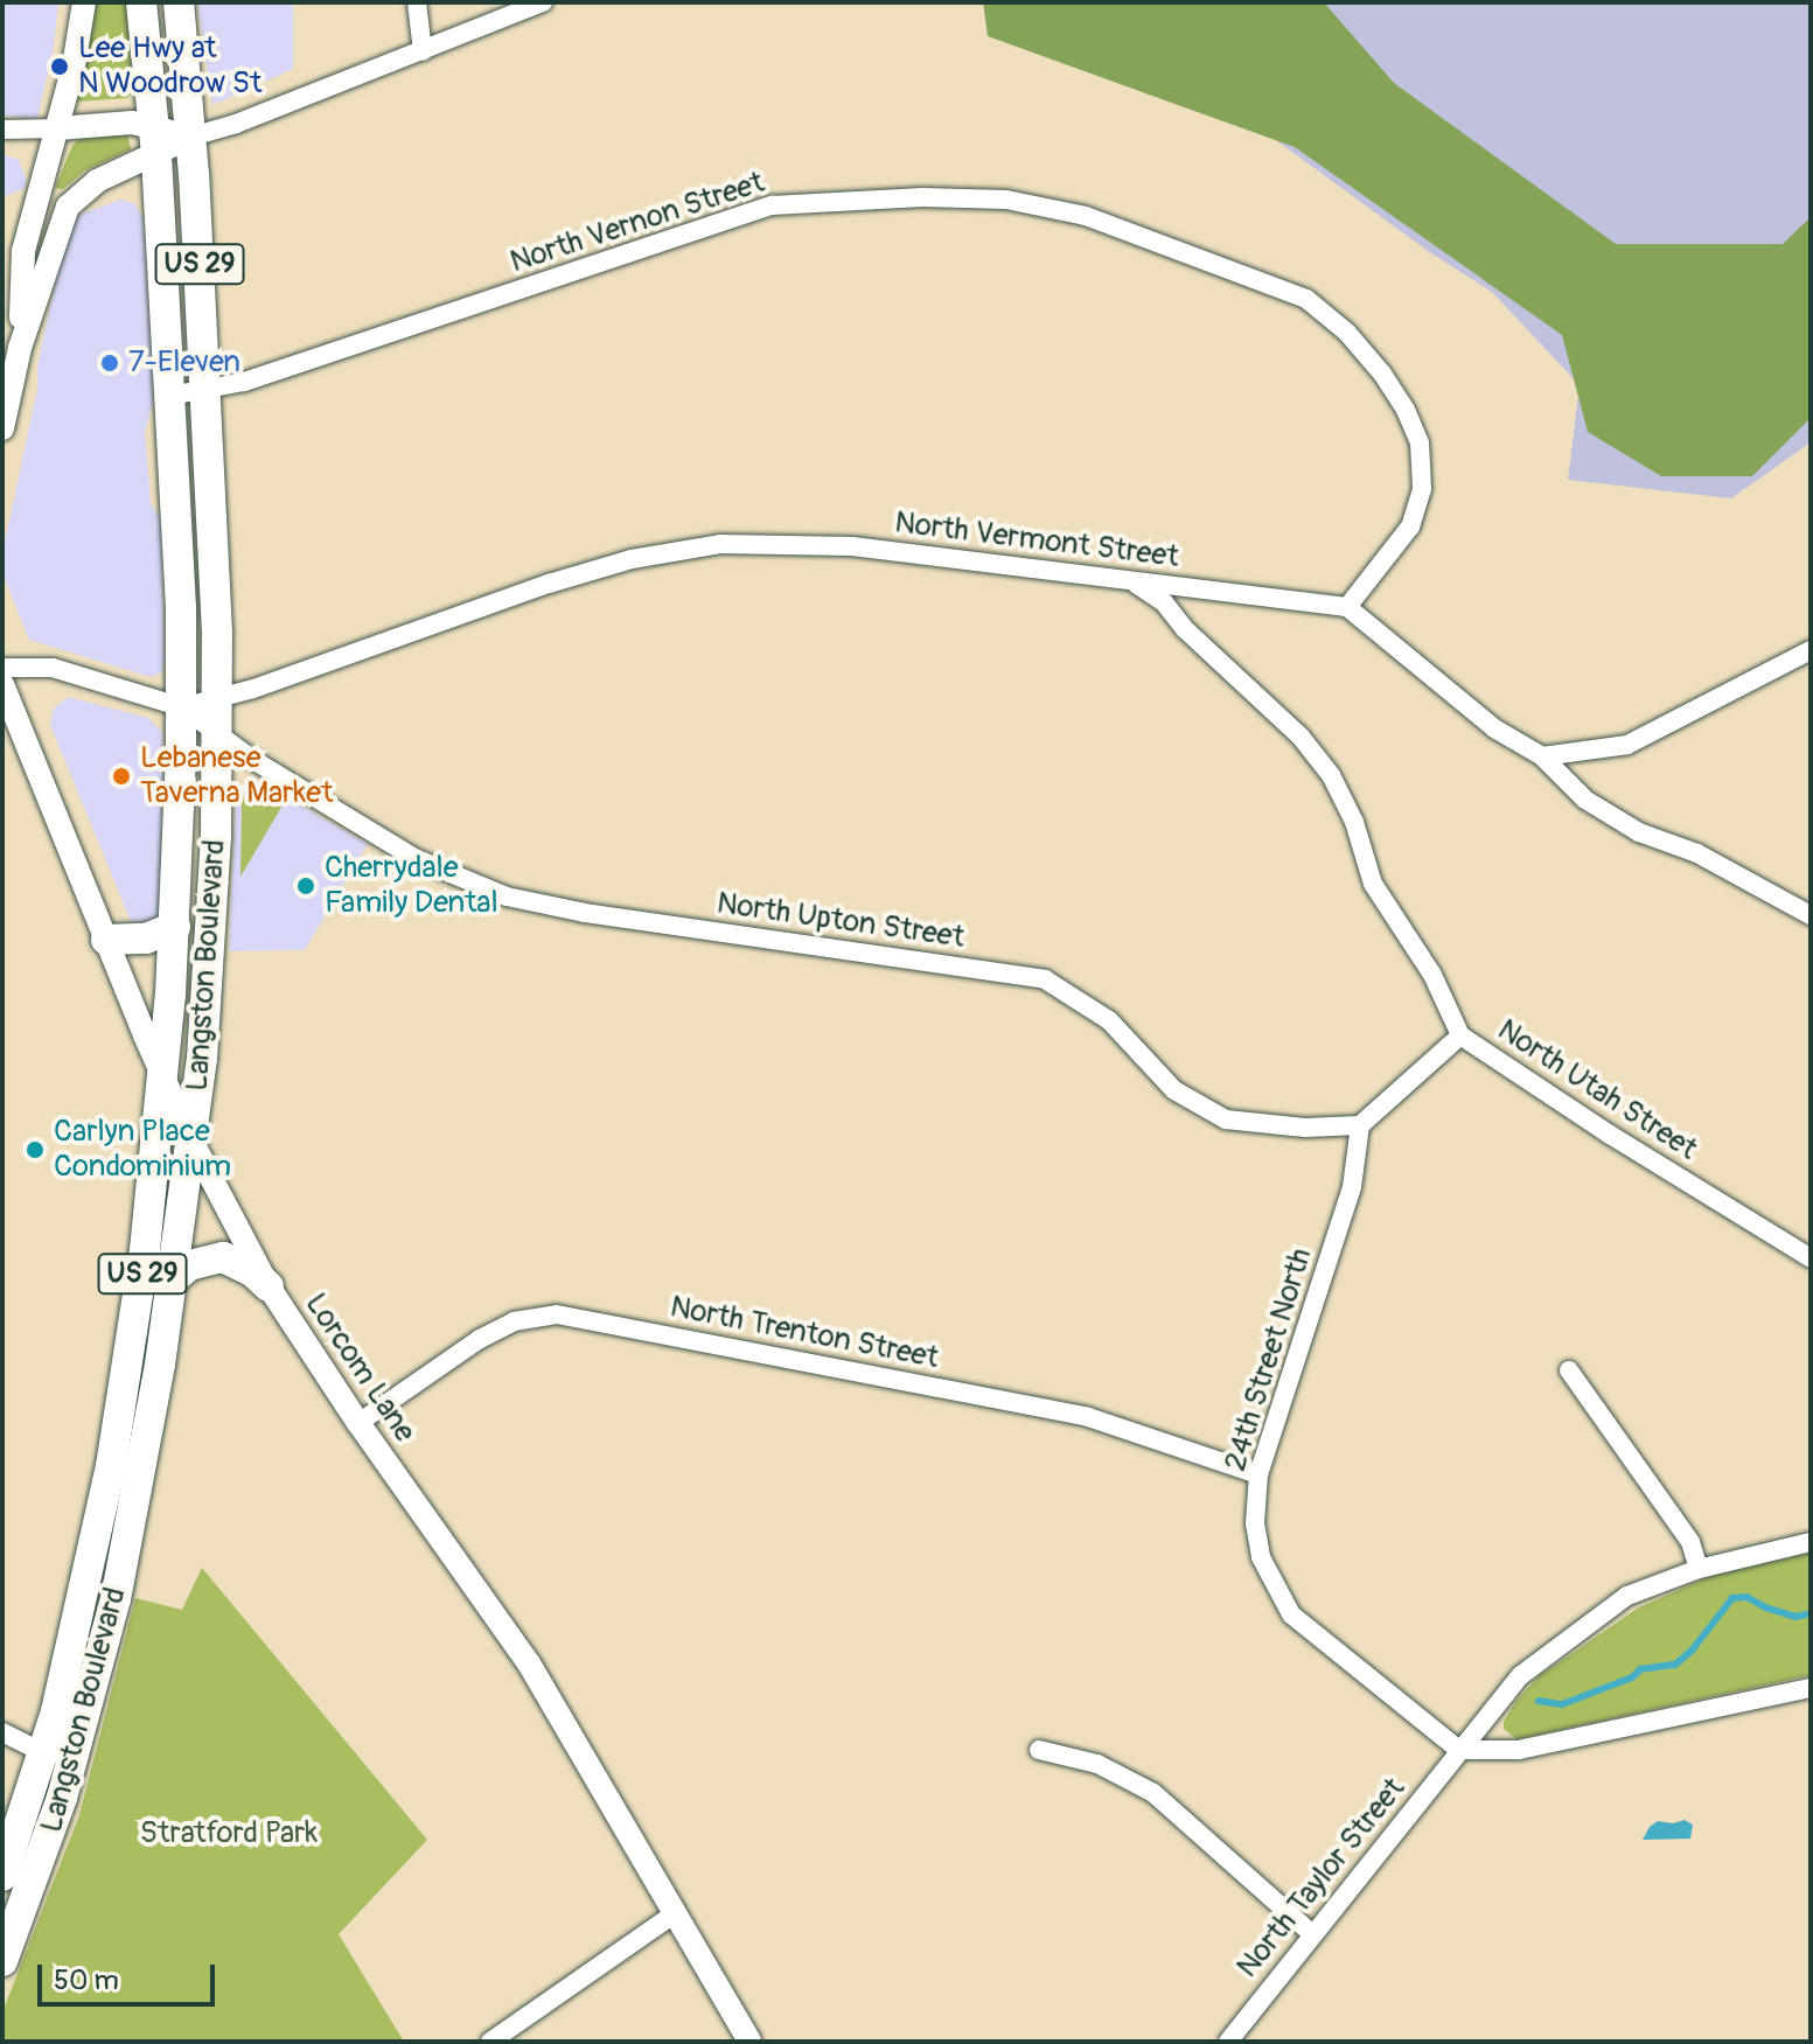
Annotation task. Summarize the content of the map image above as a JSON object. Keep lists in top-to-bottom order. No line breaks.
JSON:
{"streets":{"main road":["US 29","Langston Boulevard"],"street":["North Vernon Street","North Vermont Street","North Upton Street","North Utah Street","North Trenton Street","24th Street North","Lorcom Lane","North Taylor Street"]},"crossings":[["North Vernon Street","North Vermont Street"],["North Vernon Street","Langston Boulevard"],["North Vermont Street","North Upton Street"],["North Vermont Street","Langston Boulevard"],["North Vermont Street","North Utah Street"],["North Upton Street","Langston Boulevard"],["North Upton Street","24th Street North"],["Langston Boulevard","Lorcom Lane"],["North Trenton Street","24th Street North"],["North Trenton Street","Lorcom Lane"],["24th Street North","North Taylor Street"]],"parks":["Stratford Park"],"places":["Lee Hwy at N Woodrow St","7-Eleven","Lebanese Taverna Market","Cherrydale Family Dental","Carlyn Place Condominium"],"scale_bar":"50 m"}
